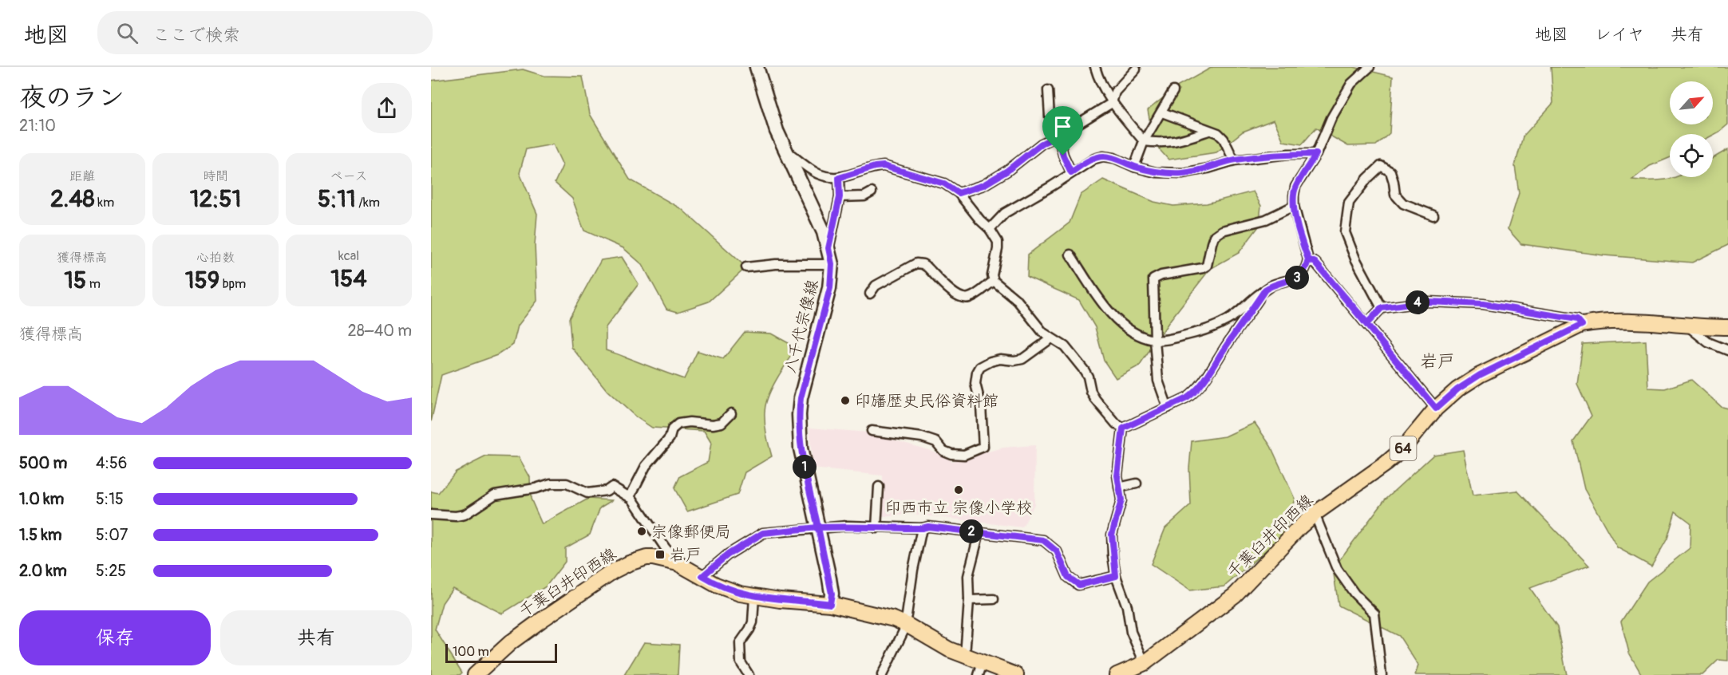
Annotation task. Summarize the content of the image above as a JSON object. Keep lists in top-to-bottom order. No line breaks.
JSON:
{"streets":{"main road":["八千代宗像線","64","千葉臼井印西線"]},"crossings":[["八千代宗像線","千葉臼井印西線"]],"districts":["岩戸"],"places":{"other":["印旛歴史民俗資料館","印西市立 宗像小学校","宗像郵便局"],"transit":["岩戸"]},"scale_bar":"100 m","north":"top right","page":{"header":"地図","search":"ここで検索","nav":["地図","レイヤ","共有"],"heading":["夜のラン","21:10"],"stats":[["距離","2.48 km"],["時間","12:51"],["ペース","5:11 /km"],["獲得標高","15 m"],["心拍数","159 bpm"],["kcal","154"]],"pins":["3","4","1","2"],"chart":["獲得標高","28–40 m"],"list":[{"name":"500 m","note":"4:56"},{"name":"1.0 km","note":"5:15"},{"name":"1.5 km","note":"5:07"},{"name":"2.0 km","note":"5:25"}],"buttons":["保存","共有"],"scale":"100 m"}}
